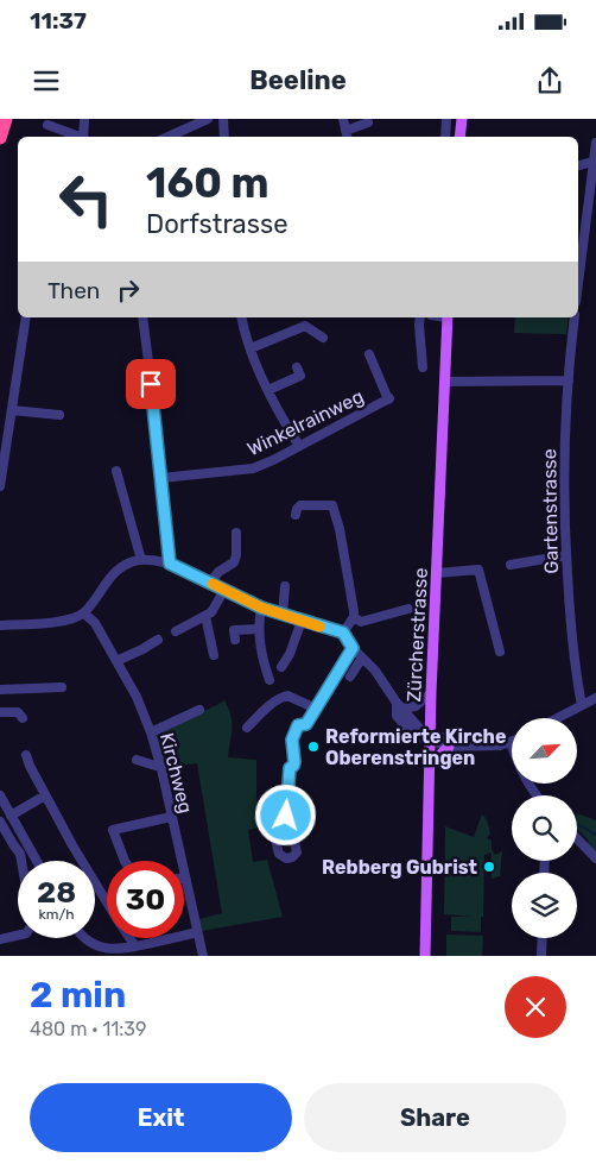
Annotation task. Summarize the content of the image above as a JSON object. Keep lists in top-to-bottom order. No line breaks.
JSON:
{"streets":{"main road":["Zürcherstrasse"],"street":["Winkelrainweg","Gartenstrasse","Kirchweg"]},"places":["Reformierte Kirche Oberenstringen","Rebberg Gubrist"],"north":"top right","page":{"status":"11:37","header":"Beeline","turn":["160 m","Dorfstrasse"],"then":"Then","speed":"28 km/h","limit":"30","heading":["2 min","480 m · 11:39"],"buttons":["Exit","Share"]}}
